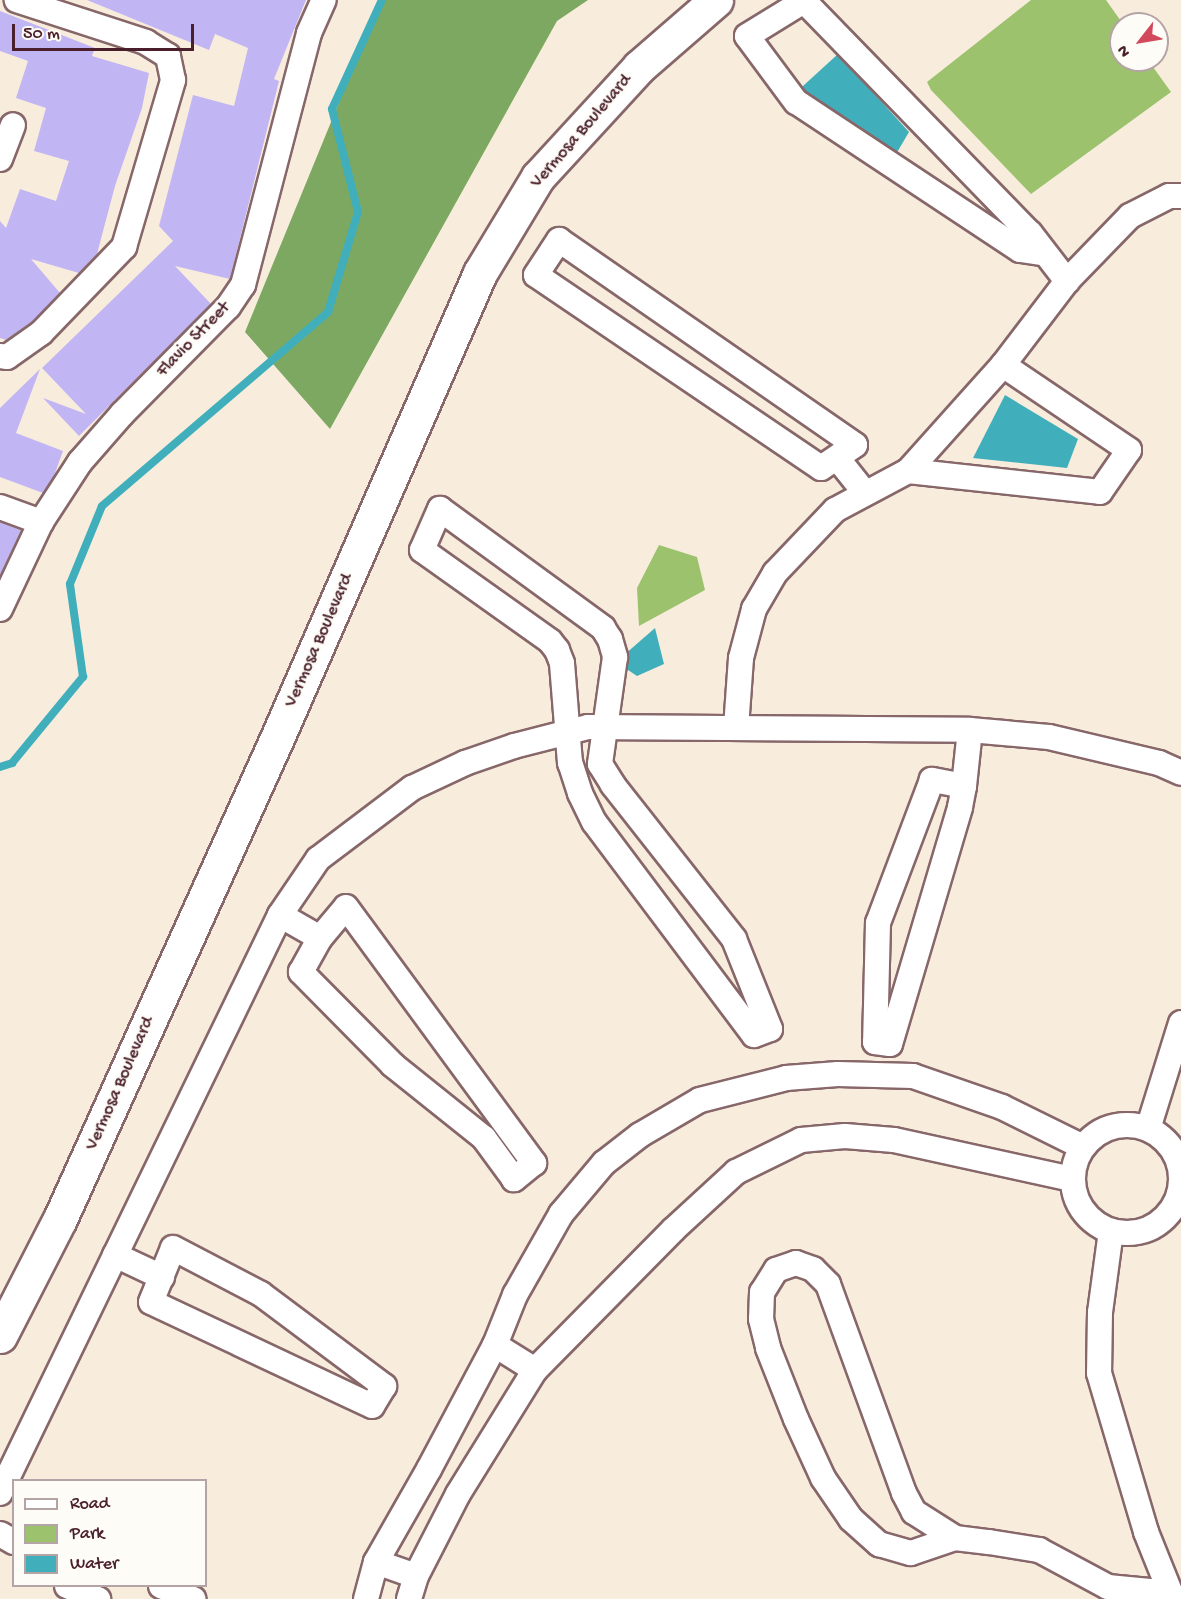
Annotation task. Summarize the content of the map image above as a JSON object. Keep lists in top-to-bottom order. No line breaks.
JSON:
{"streets":{"main road":["Vermosa Boulevard"],"street":["Flavio Street"]},"legend":["Road","Park","Water"],"scale_bar":"50 m","north":"bottom left"}
